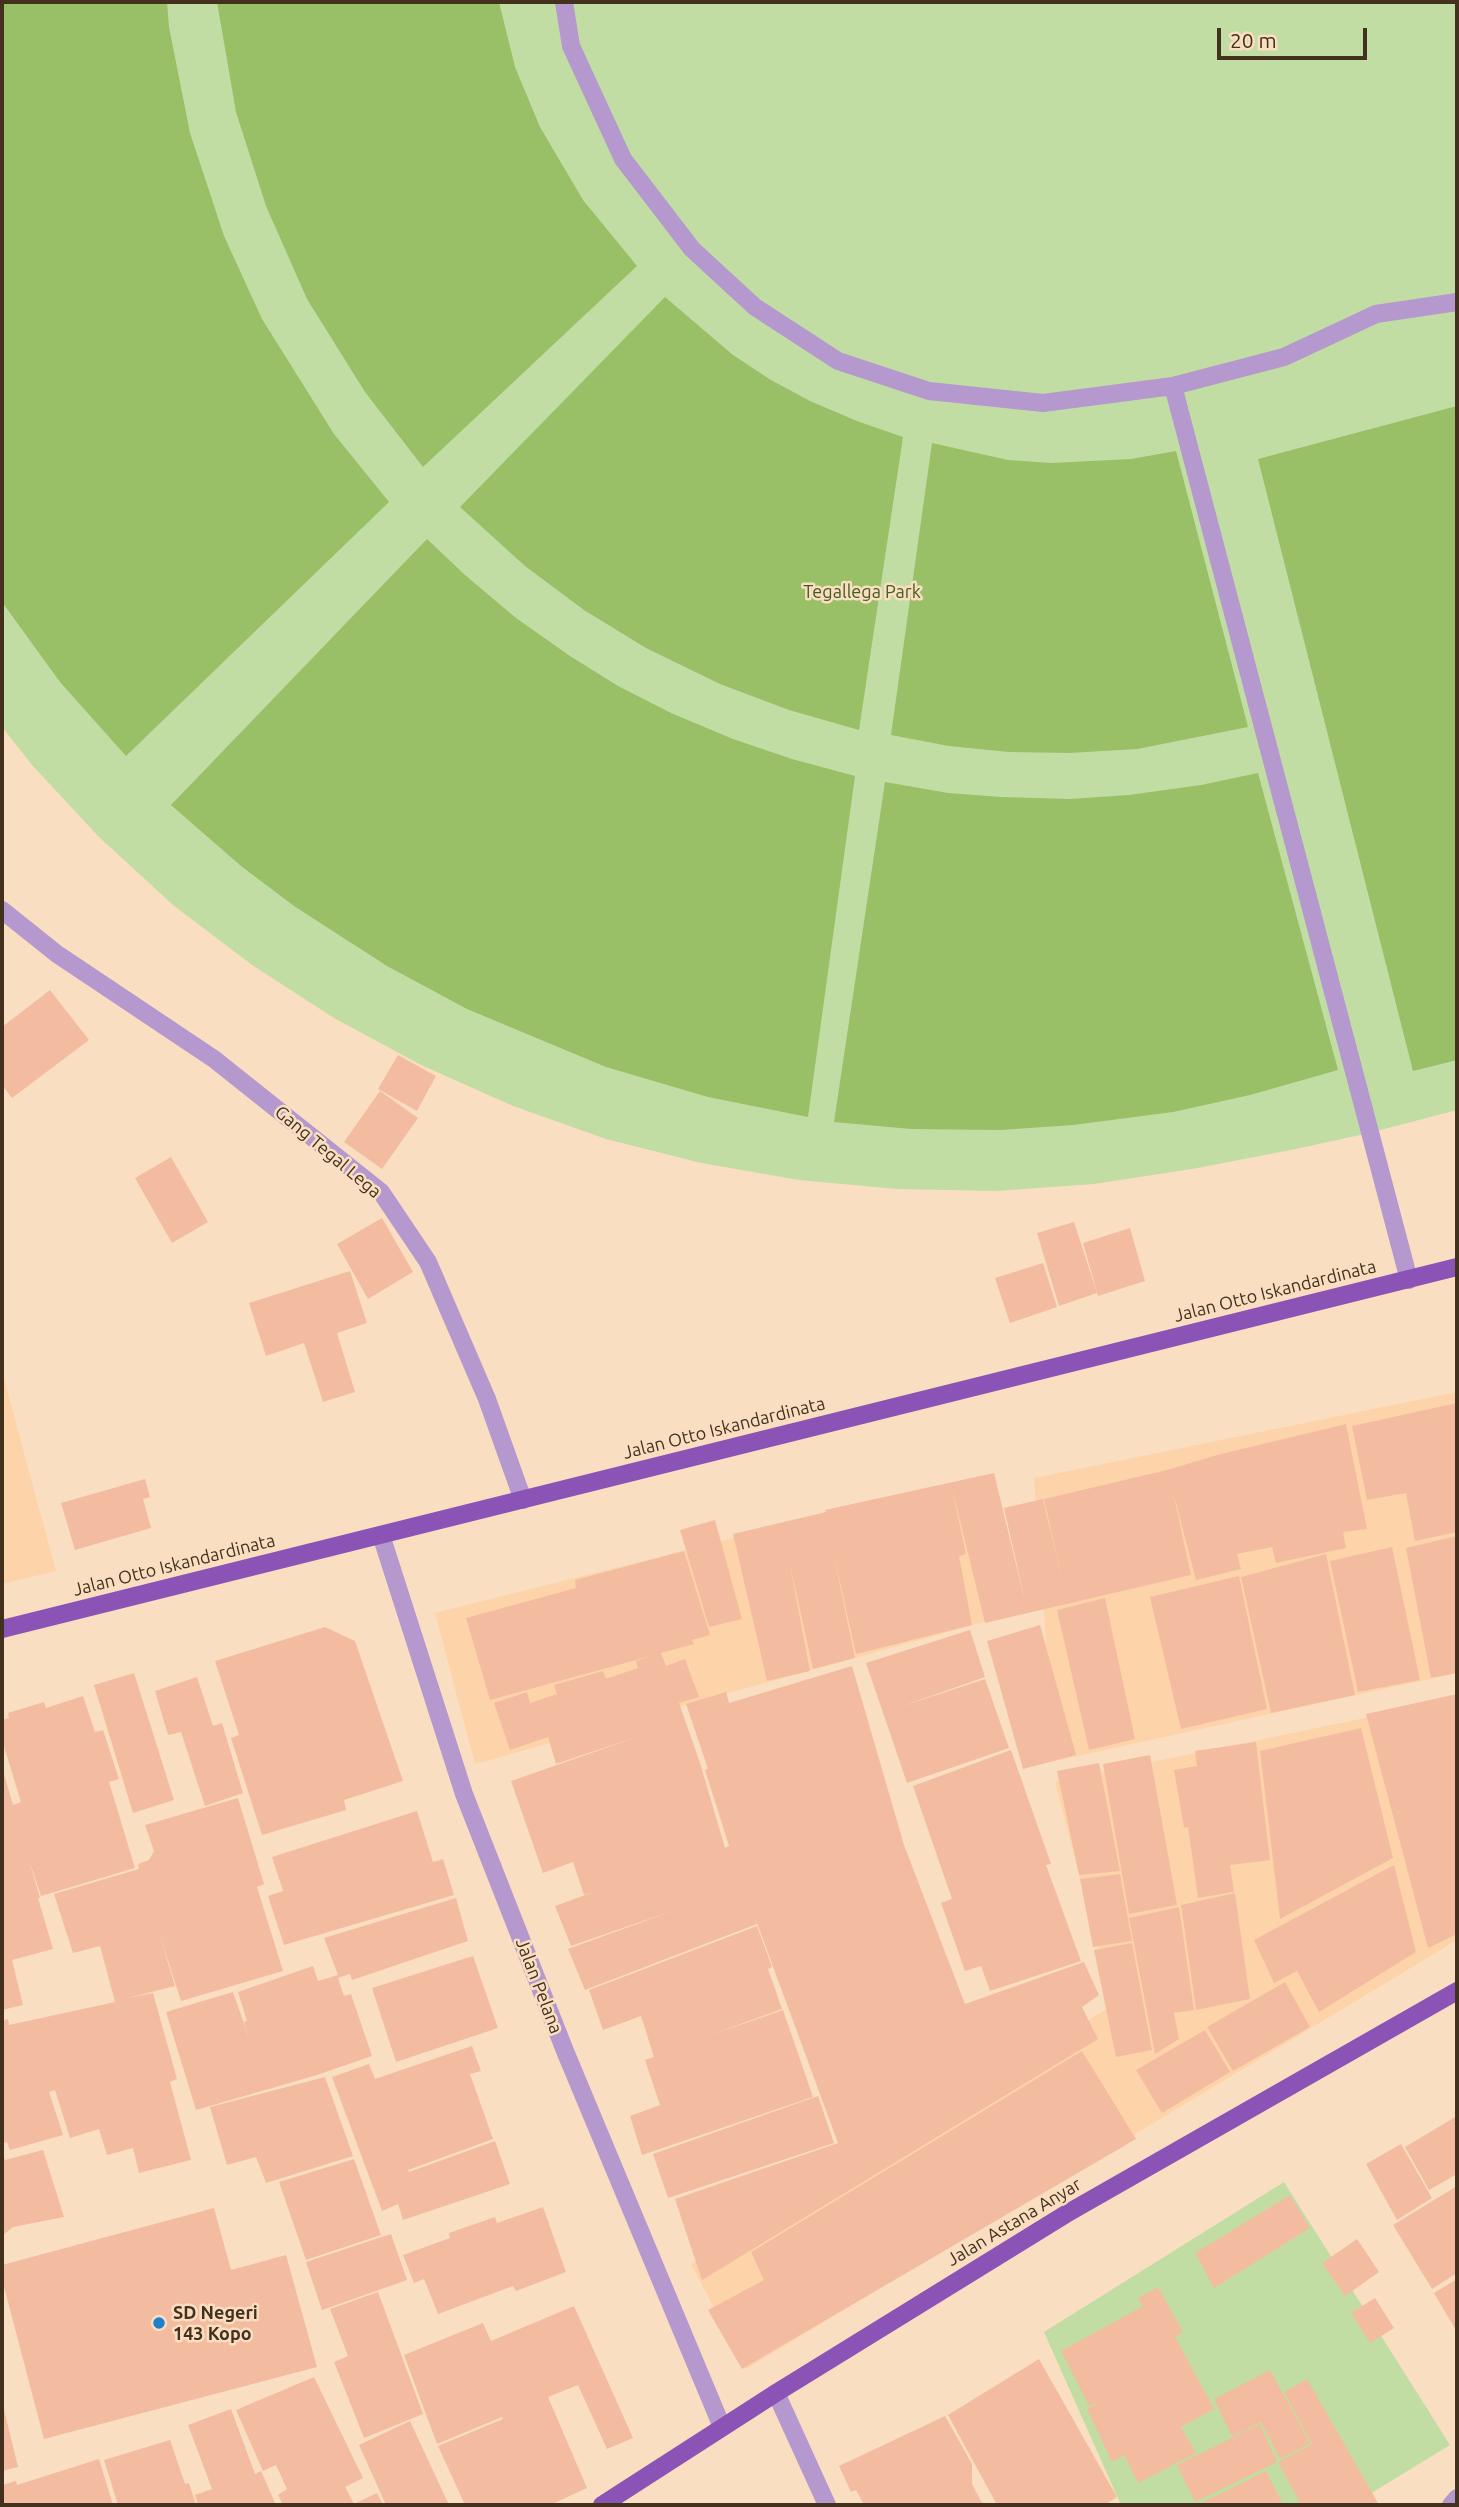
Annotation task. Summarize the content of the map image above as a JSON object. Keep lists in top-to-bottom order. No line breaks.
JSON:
{"streets":{"main road":["Jalan Otto Iskandardinata","Jalan Astana Anyar"],"street":["Gang Tegal Lega","Jalan Pelana"]},"crossings":[["Gang Tegal Lega","Jalan Otto Iskandardinata"],["Jalan Otto Iskandardinata","Jalan Pelana"],["Jalan Pelana","Jalan Astana Anyar"]],"parks":["Tegallega Park"],"places":["SD Negeri 143 Kopo"],"scale_bar":"20 m"}
